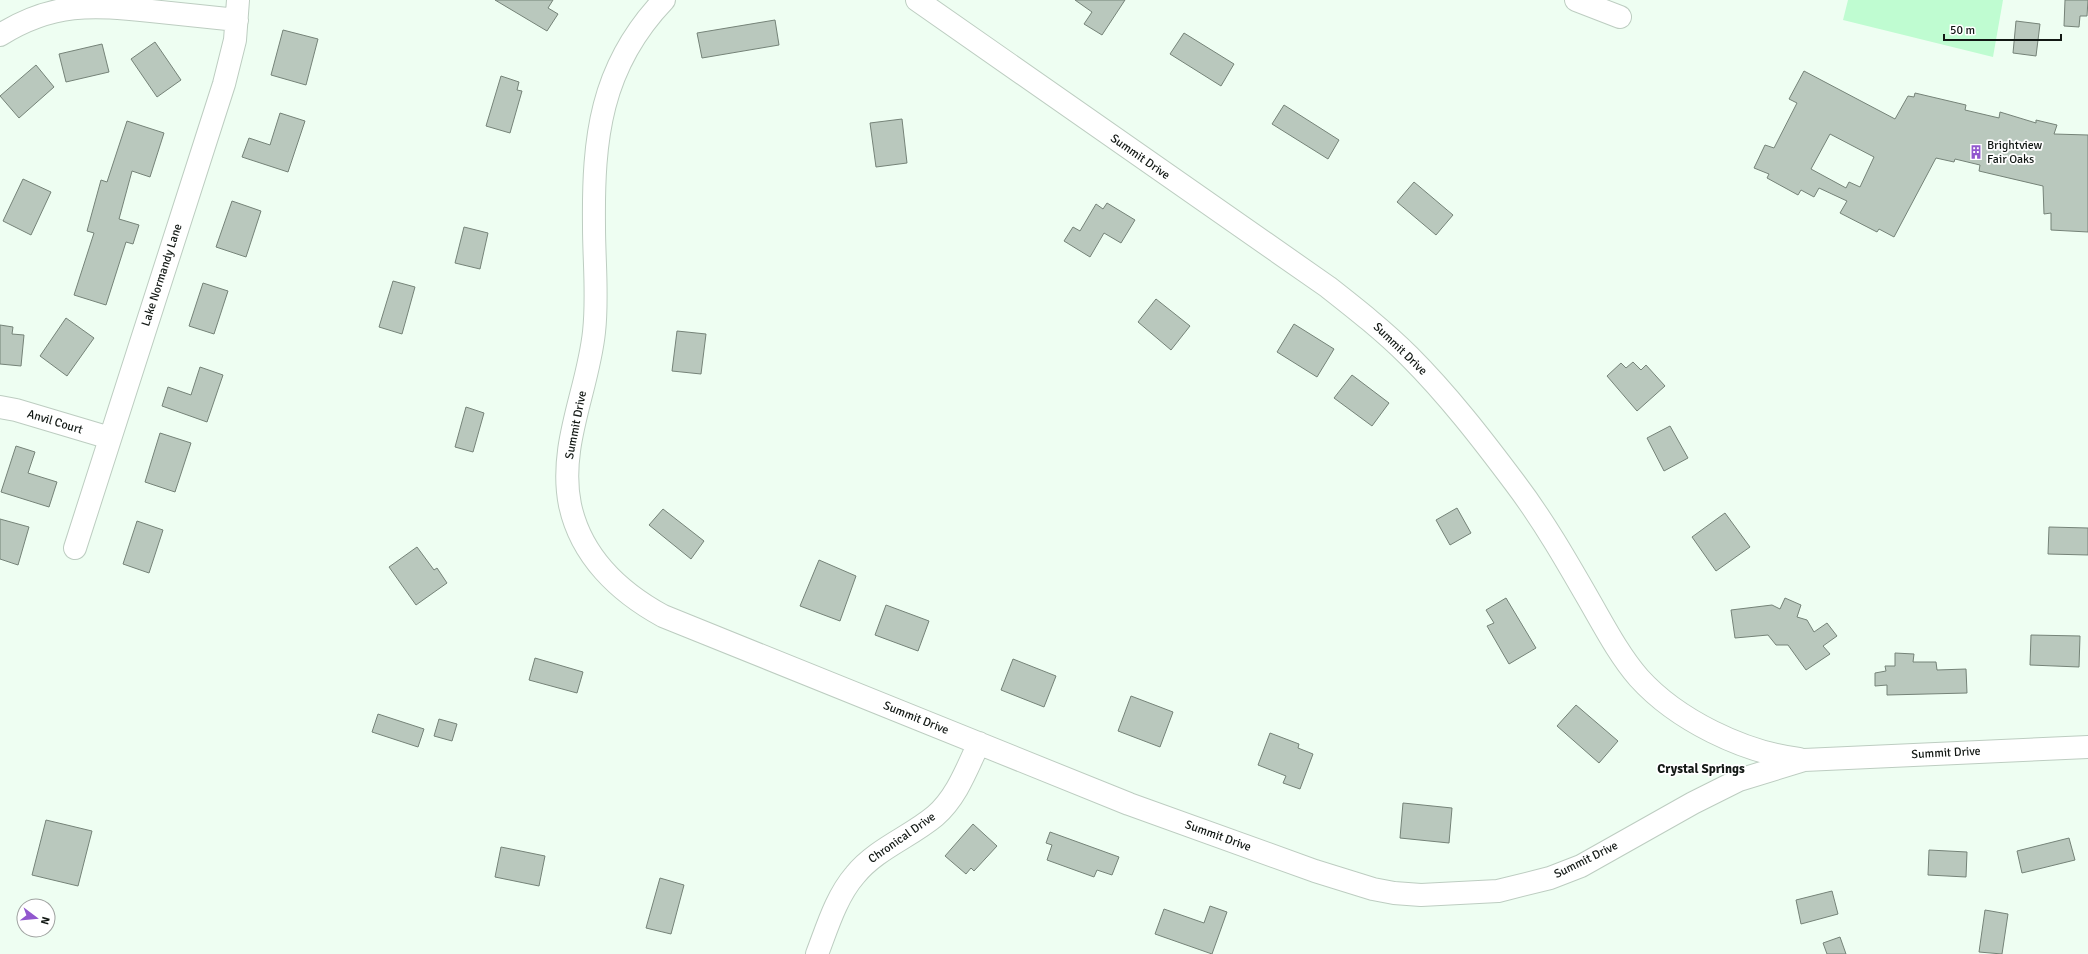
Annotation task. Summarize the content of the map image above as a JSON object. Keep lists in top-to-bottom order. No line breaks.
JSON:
{"streets":{"street":["Summit Drive","Lake Normandy Lane","Anvil Court","Chronical Drive"]},"crossings":[["Summit Drive","Chronical Drive"],["Lake Normandy Lane","Anvil Court"]],"districts":["Crystal Springs"],"places":{"building":["Brightview Fair Oaks"]},"scale_bar":"50 m","north":"right"}
